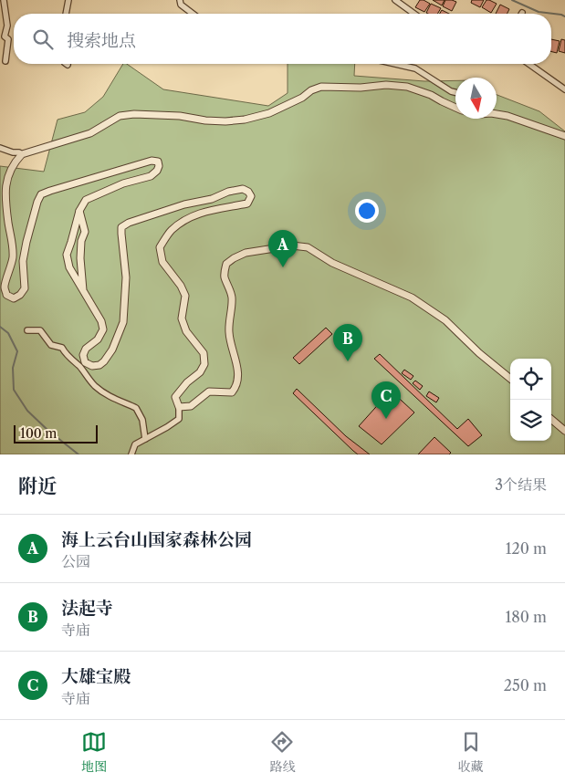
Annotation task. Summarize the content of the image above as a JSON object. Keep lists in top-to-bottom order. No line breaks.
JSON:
{"scale_bar":"100 m","north":"bottom","page":{"search":"搜索地点","pins":["A","B","C"],"scale":"100 m","heading":["附近","3个结果"],"list":[{"mark":"A","name":"海上云台山国家森林公园","note":"公园","value":"120 m"},{"mark":"B","name":"法起寺","note":"寺庙","value":"180 m"},{"mark":"C","name":"大雄宝殿","note":"寺庙","value":"250 m"}],"nav":["地图","路线","收藏"]}}
